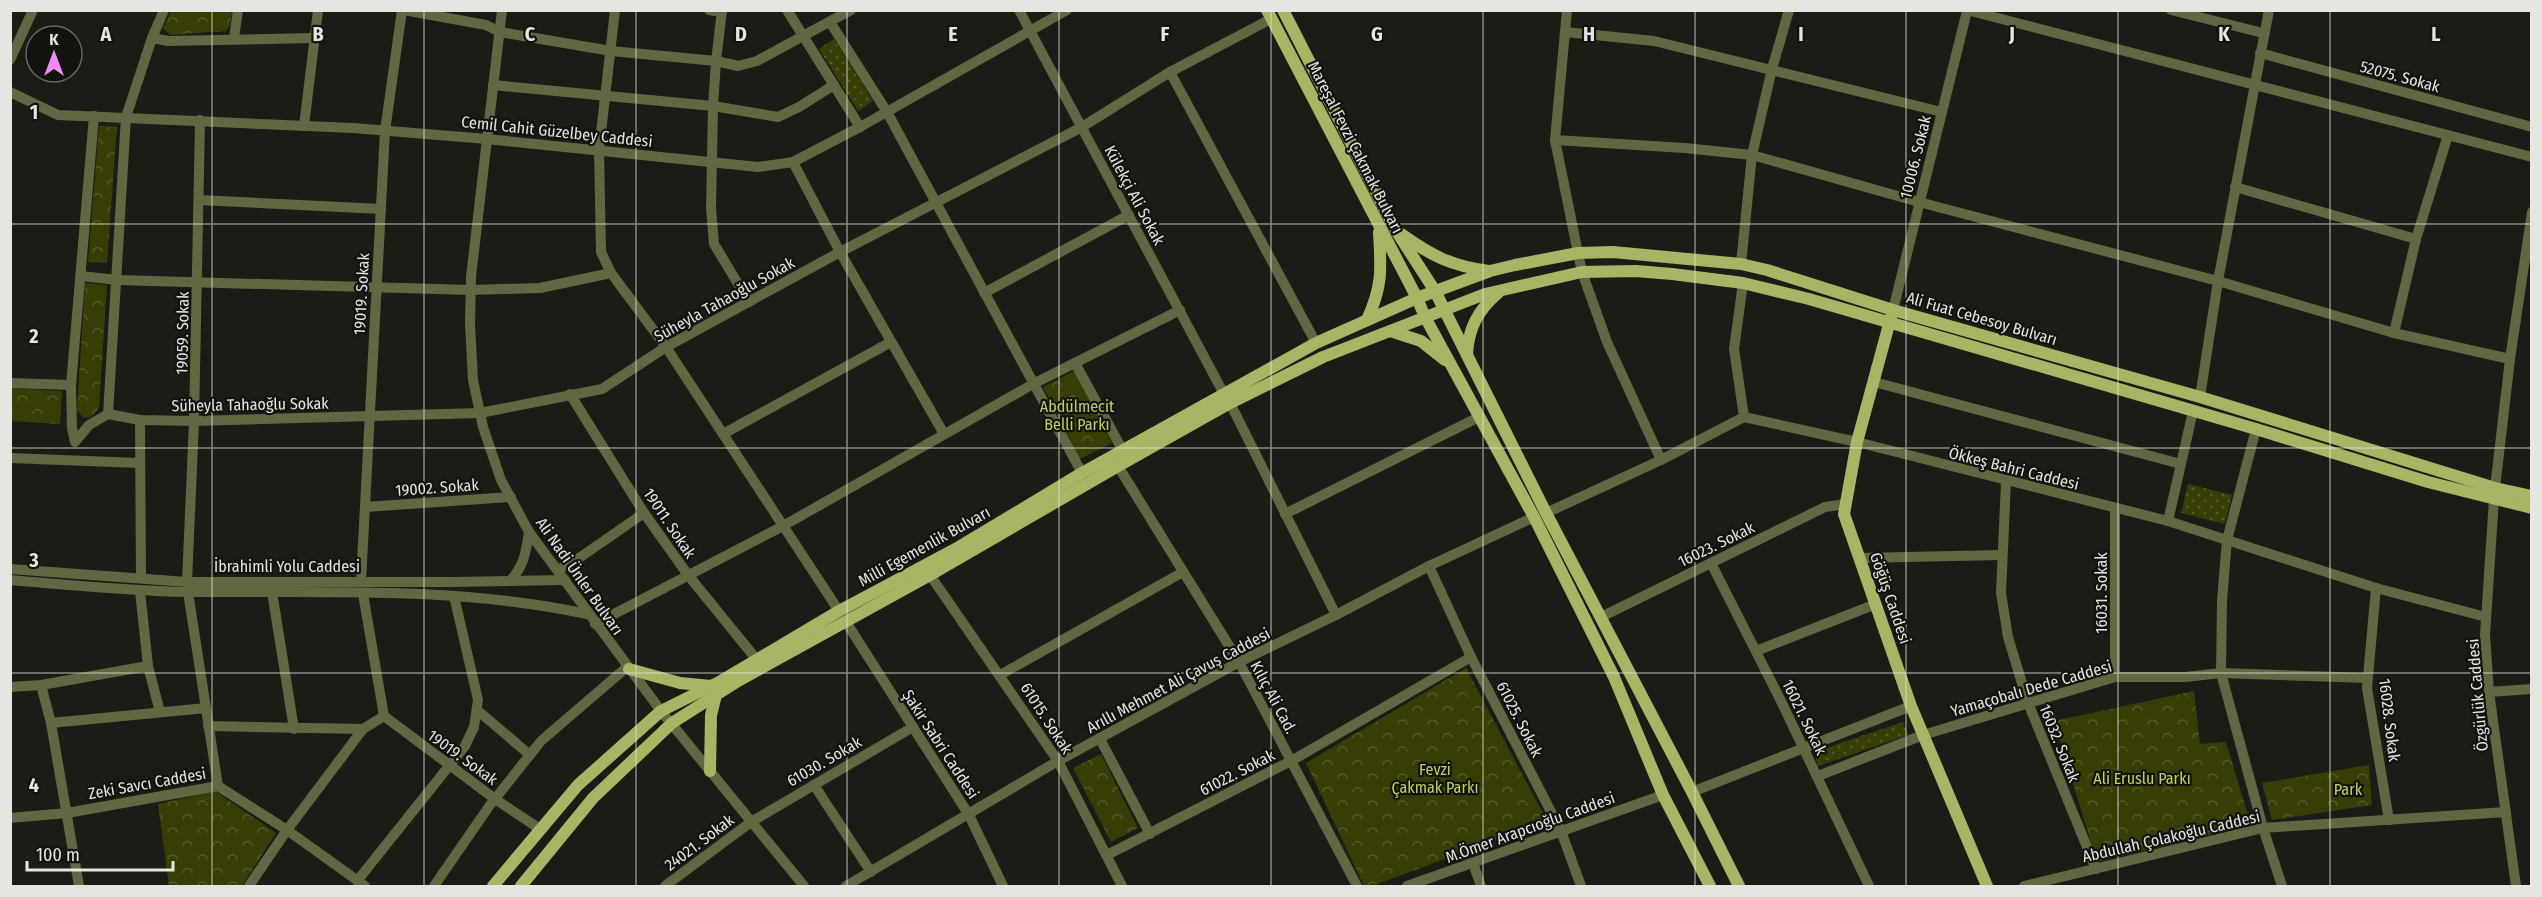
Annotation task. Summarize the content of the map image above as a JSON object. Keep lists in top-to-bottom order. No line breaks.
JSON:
{"streets":{"main road":["Mareşal Fevzi Çakmak Bulvarı","Ali Fuat Cebesoy Bulvarı","Milli Egemenlik Bulvarı","Göğüş Caddesi"],"street":["52075. Sokak","Cemil Cahit Güzelbey Caddesi","10006. Sokak","Külekçi Ali Sokak","19019. Sokak","Süheyla Tahaoğlu Sokak","19059. Sokak","Ökkeş Bahri Caddesi","19002. Sokak","19011. Sokak","16023. Sokak","İbrahimli Yolu Caddesi","Ali Nadi Ünler Bulvarı","16031. Sokak","Arıllı Mehmet Ali Çavuş Caddesi","Yamaçobalı Dede Caddesi","Özgürlük Caddesi","Kılıç Ali Cad.","16021. Sokak","61015. Sokak","61025. Sokak","16028. Sokak","16032. Sokak","Şakir Sabri Caddesi","61030. Sokak","61022. Sokak","Zeki Savcı Caddesi","M.Ömer Arapcıoğlu Caddesi","Abdullah Çolakoğlu Caddesi","24021. Sokak"]},"crossings":[["Cemil Cahit Güzelbey Caddesi","Külekçi Ali Sokak"],["Cemil Cahit Güzelbey Caddesi","19019. Sokak"],["Cemil Cahit Güzelbey Caddesi","19059. Sokak"],["Cemil Cahit Güzelbey Caddesi","Ali Nadi Ünler Bulvarı"],["Cemil Cahit Güzelbey Caddesi","Şakir Sabri Caddesi"],["Mareşal Fevzi Çakmak Bulvarı","Süheyla Tahaoğlu Sokak"],["Mareşal Fevzi Çakmak Bulvarı","Ali Fuat Cebesoy Bulvarı"],["Mareşal Fevzi Çakmak Bulvarı","Milli Egemenlik Bulvarı"],["Mareşal Fevzi Çakmak Bulvarı","Arıllı Mehmet Ali Çavuş Caddesi"],["10006. Sokak","Ali Fuat Cebesoy Bulvarı"],["10006. Sokak","Göğüş Caddesi"],["Külekçi Ali Sokak","Süheyla Tahaoğlu Sokak"],["Külekçi Ali Sokak","Milli Egemenlik Bulvarı"],["Külekçi Ali Sokak","Arıllı Mehmet Ali Çavuş Caddesi"],["19019. Sokak","Süheyla Tahaoğlu Sokak"],["19019. Sokak","19002. Sokak"],["19019. Sokak","Milli Egemenlik Bulvarı"],["19019. Sokak","İbrahimli Yolu Caddesi"],["Süheyla Tahaoğlu Sokak","19059. Sokak"],["Süheyla Tahaoğlu Sokak","19011. Sokak"],["Süheyla Tahaoğlu Sokak","Ali Nadi Ünler Bulvarı"],["Süheyla Tahaoğlu Sokak","Şakir Sabri Caddesi"],["Ali Fuat Cebesoy Bulvarı","Milli Egemenlik Bulvarı"],["Ali Fuat Cebesoy Bulvarı","Göğüş Caddesi"],["Ali Fuat Cebesoy Bulvarı","Özgürlük Caddesi"],["19059. Sokak","İbrahimli Yolu Caddesi"],["19059. Sokak","Zeki Savcı Caddesi"],["Ökkeş Bahri Caddesi","16031. Sokak"],["Ökkeş Bahri Caddesi","Göğüş Caddesi"],["Ökkeş Bahri Caddesi","Özgürlük Caddesi"],["Ökkeş Bahri Caddesi","16028. Sokak"],["Ökkeş Bahri Caddesi","16032. Sokak"],["19002. Sokak","Ali Nadi Ünler Bulvarı"],["19011. Sokak","Milli Egemenlik Bulvarı"],["16023. Sokak","Göğüş Caddesi"],["16023. Sokak","16021. Sokak"],["Milli Egemenlik Bulvarı","Ali Nadi Ünler Bulvarı"],["Milli Egemenlik Bulvarı","Göğüş Caddesi"],["Milli Egemenlik Bulvarı","Özgürlük Caddesi"],["Milli Egemenlik Bulvarı","Kılıç Ali Cad."],["Milli Egemenlik Bulvarı","61015. Sokak"],["Milli Egemenlik Bulvarı","Şakir Sabri Caddesi"],["İbrahimli Yolu Caddesi","Ali Nadi Ünler Bulvarı"],["Ali Nadi Ünler Bulvarı","61030. Sokak"],["Ali Nadi Ünler Bulvarı","24021. Sokak"],["16031. Sokak","Yamaçobalı Dede Caddesi"],["Göğüş Caddesi","Yamaçobalı Dede Caddesi"],["Arıllı Mehmet Ali Çavuş Caddesi","Kılıç Ali Cad."],["Arıllı Mehmet Ali Çavuş Caddesi","61015. Sokak"],["Arıllı Mehmet Ali Çavuş Caddesi","61025. Sokak"],["Arıllı Mehmet Ali Çavuş Caddesi","Şakir Sabri Caddesi"],["Yamaçobalı Dede Caddesi","16021. Sokak"],["Yamaçobalı Dede Caddesi","16028. Sokak"],["Yamaçobalı Dede Caddesi","16032. Sokak"],["Özgürlük Caddesi","Abdullah Çolakoğlu Caddesi"],["Kılıç Ali Cad.","61022. Sokak"],["61015. Sokak","61022. Sokak"],["61025. Sokak","61022. Sokak"],["61025. Sokak","M.Ömer Arapcıoğlu Caddesi"],["16028. Sokak","Abdullah Çolakoğlu Caddesi"],["16032. Sokak","Abdullah Çolakoğlu Caddesi"],["Şakir Sabri Caddesi","61030. Sokak"],["61030. Sokak","24021. Sokak"]],"parks":["Abdülmecit Belli Parkı","Fevzi Çakmak Parkı","Ali Eruslu Parkı","Park"],"scale_bar":"100 m","north":"top","grid":{"columns":["A","B","C","D","E","F","G","H","I","J","K","L"],"rows":["1","2","3","4"]}}
